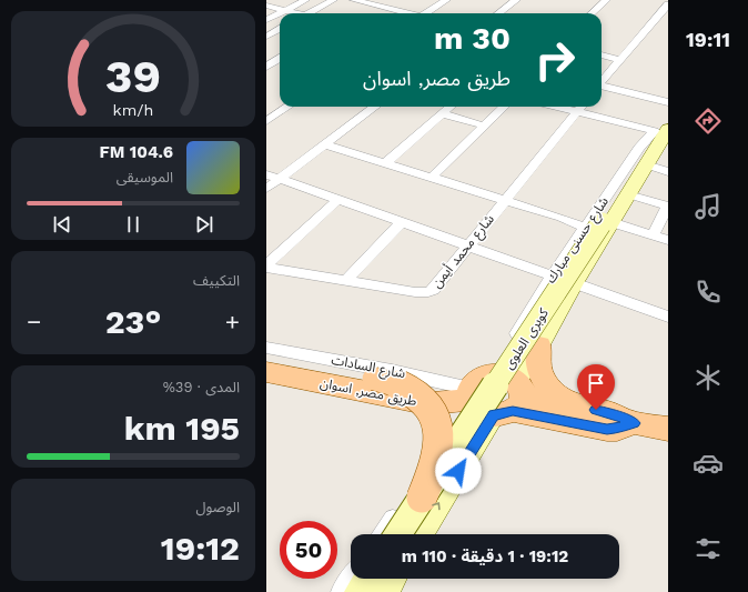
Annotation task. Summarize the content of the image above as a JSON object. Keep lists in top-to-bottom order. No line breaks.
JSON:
{"streets":{"main road":["شارع حسنى مبارك","كوبرى العلوى","طريق مصر, اسوان"],"street":["شارع محمد أيمن","شارع السادات"]},"crossings":[["شارع حسنى مبارك","كوبرى العلوى"],["شارع حسنى مبارك","شارع السادات"],["شارع حسنى مبارك","طريق مصر, اسوان"],["شارع السادات","طريق مصر, اسوان"]],"page":{"tabs":"19:11","turn":["30 m","طريق مصر, اسوان"],"song":["104.6 FM","الموسيقى"],"tile":["التكييف",["المدى · 39%","195 km"],["الوصول","19:12"]],"heat":["−","23°","+"],"limit":"50","trip":"19:12 · 1 دقيقة · 110 m","gauge":["39","km/h"]}}
